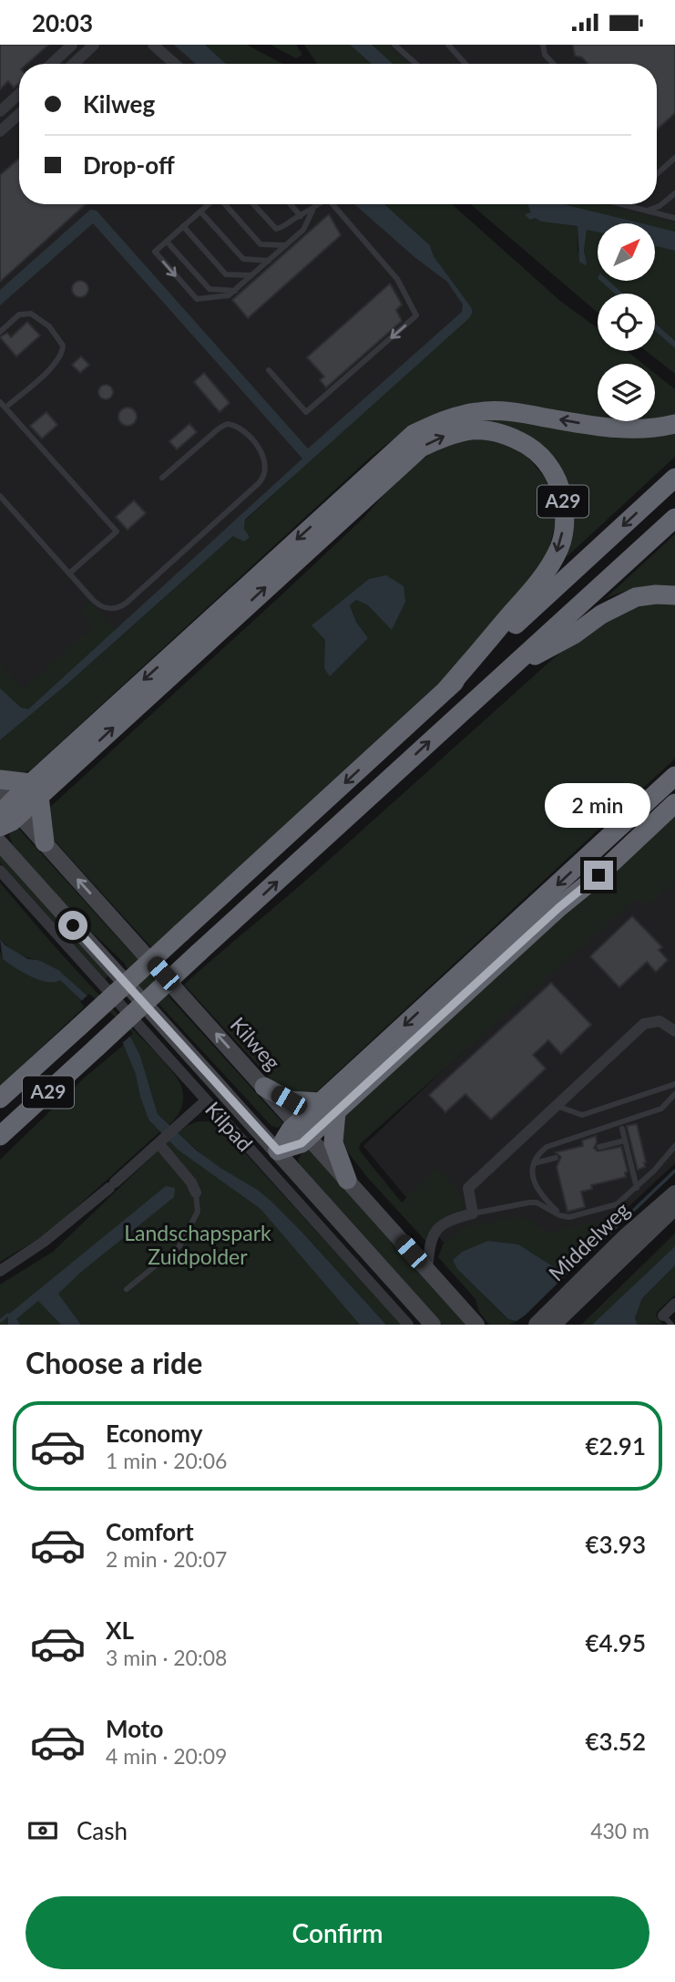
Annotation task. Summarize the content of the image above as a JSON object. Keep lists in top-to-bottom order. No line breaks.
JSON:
{"streets":{"highway":["A29"],"main road":["Kilweg","Middelweg"],"street":["Kilpad"]},"crossings":[["A29","Kilweg"]],"parks":["Landschapspark Zuidpolder"],"north":"top right","page":{"status":"20:03","banner":["Kilweg","Drop-off"],"bubble":"2 min","heading":"Choose a ride","list":[{"name":"Economy","note":"1 min · 20:06","value":"€2.91"},{"name":"Comfort","note":"2 min · 20:07","value":"€3.93"},{"name":"XL","note":"3 min · 20:08","value":"€4.95"},{"name":"Moto","note":"4 min · 20:09","value":"€3.52"}],"pay":["Cash","430 m"],"buttons":"Confirm"}}
